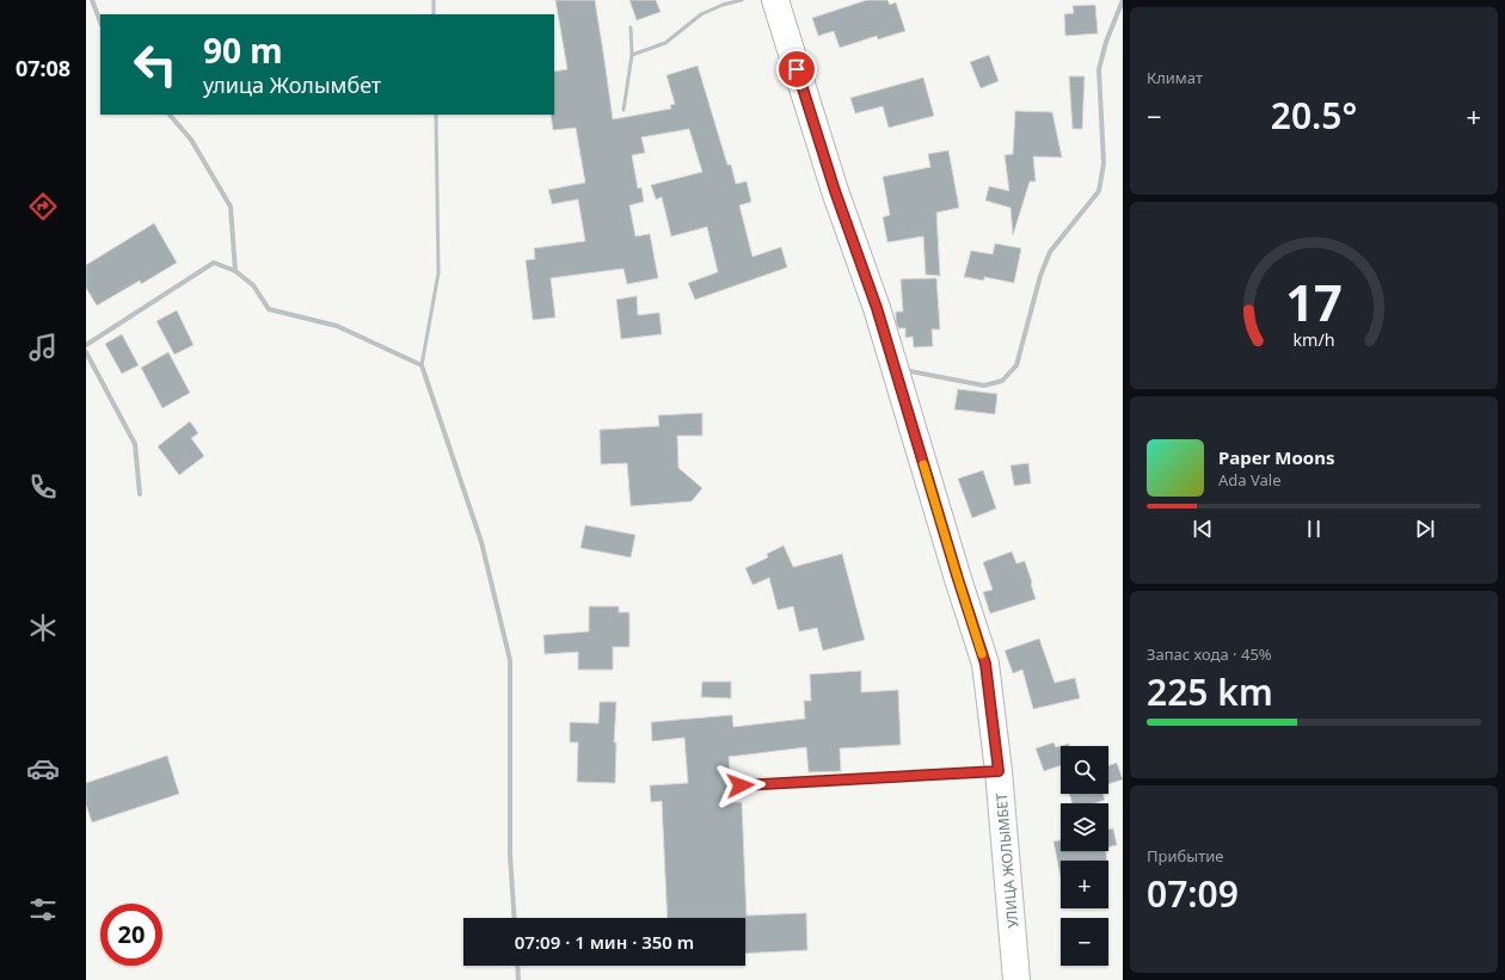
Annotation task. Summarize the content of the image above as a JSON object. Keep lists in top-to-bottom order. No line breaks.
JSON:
{"streets":{"street":["УЛИЦА ЖОЛЫМБЕТ"]},"page":{"tabs":"07:08","tile":["Климат",["Запас хода · 45%","225 km"],["Прибытие","07:09"]],"turn":["90 m","улица Жолымбет"],"heat":["−","20.5°","+"],"song":["Paper Moons","Ada Vale"],"map_buttons":["+","−"],"limit":"20","trip":"07:09 · 1 мин · 350 m","gauge":["17","km/h"]}}
